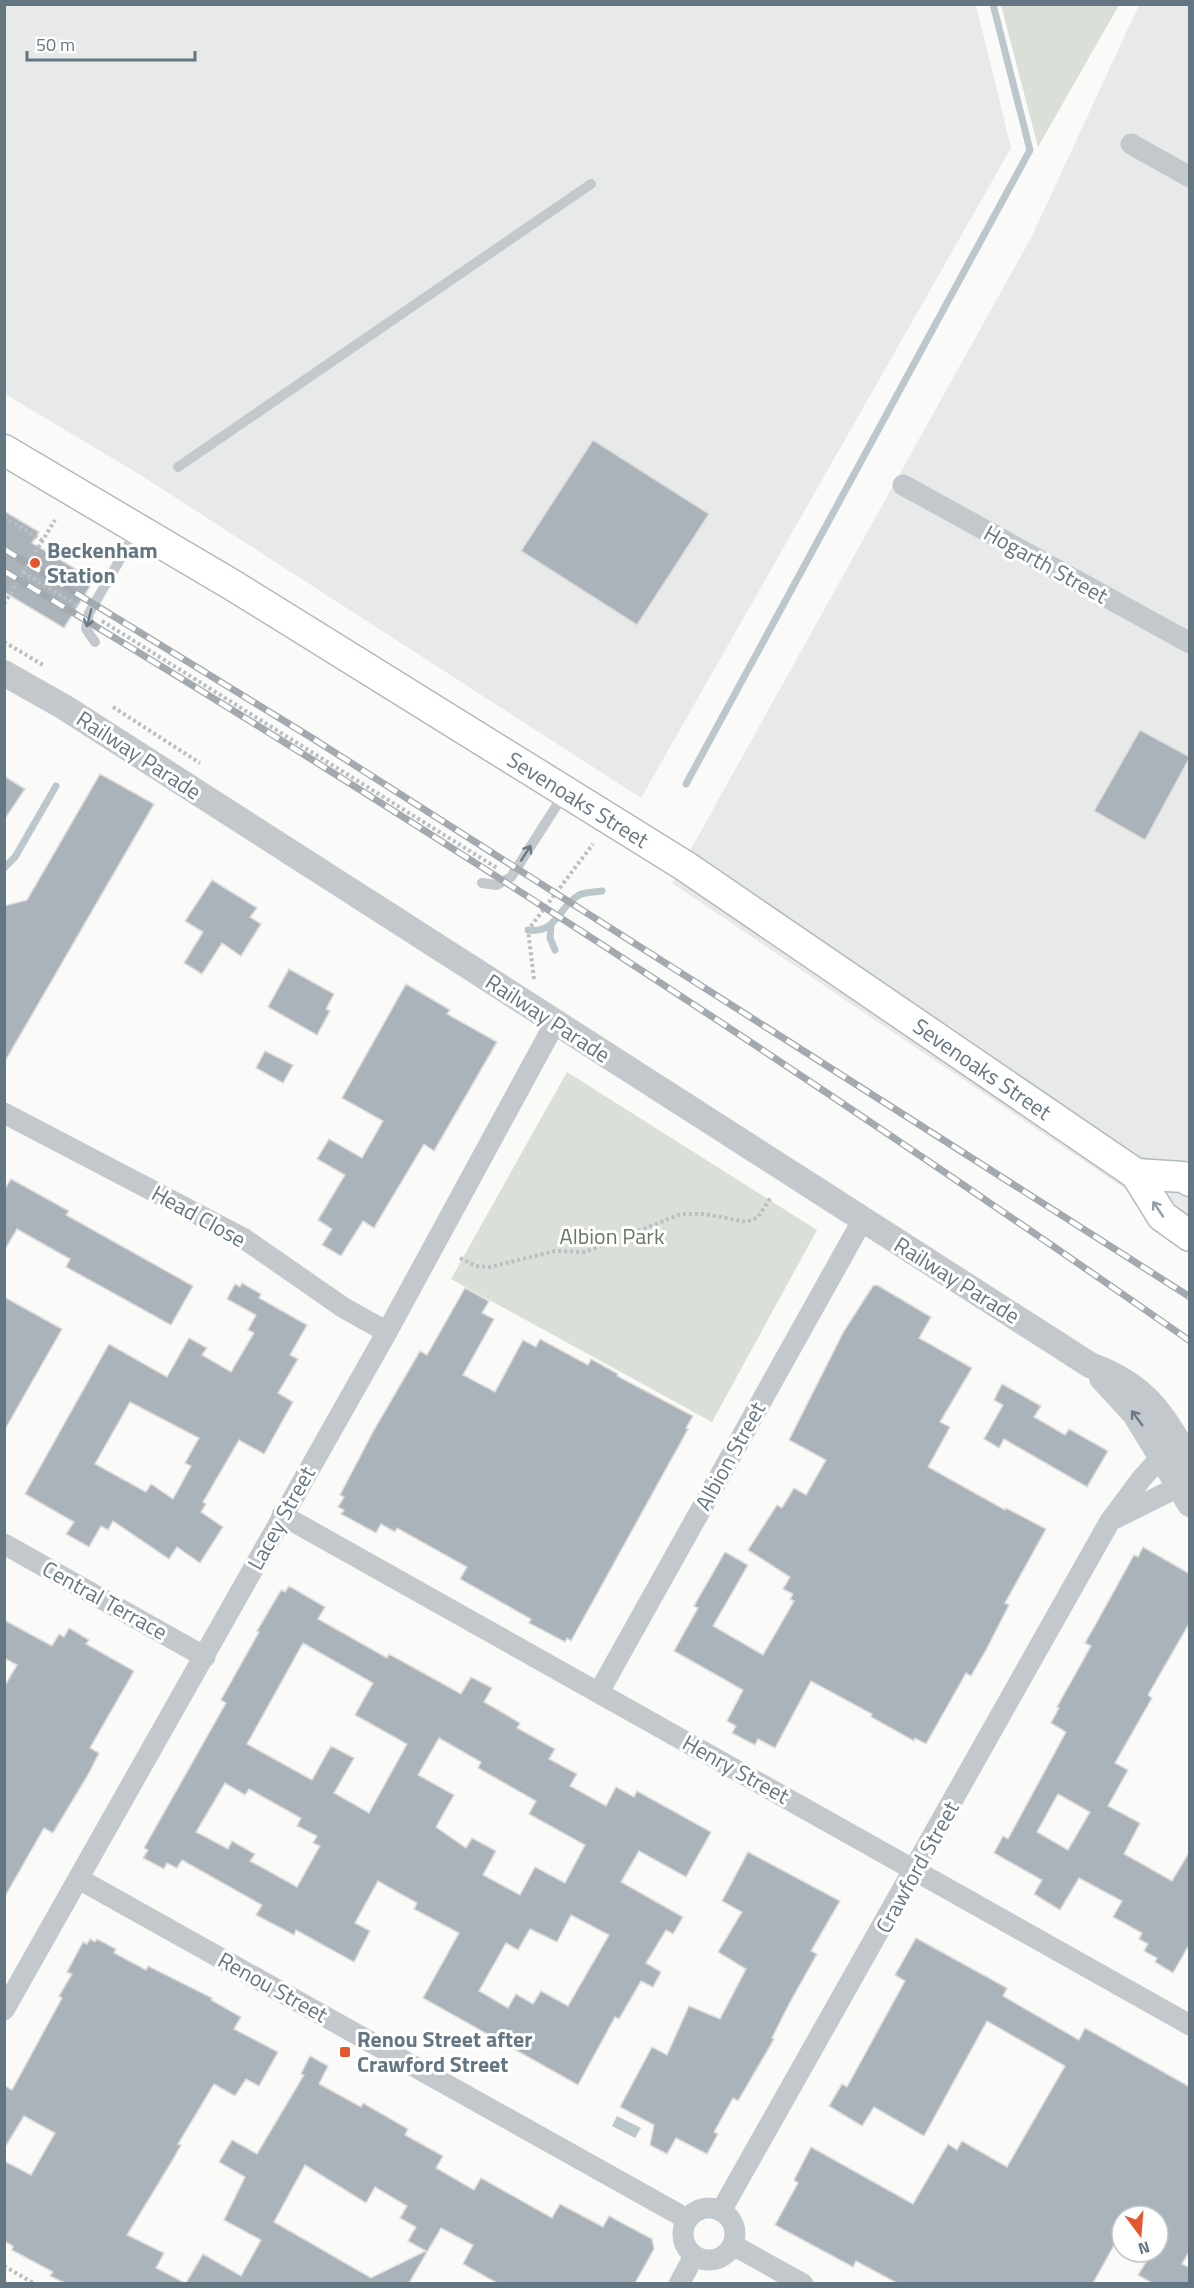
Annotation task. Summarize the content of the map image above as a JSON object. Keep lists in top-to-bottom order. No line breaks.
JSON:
{"streets":{"main road":["Sevenoaks Street"],"street":["Hogarth Street","Railway Parade","Head Close","Albion Street","Lacey Street","Central Terrace","Henry Street","Crawford Street","Renou Street"]},"crossings":[["Railway Parade","Albion Street"],["Railway Parade","Lacey Street"],["Railway Parade","Crawford Street"],["Head Close","Lacey Street"],["Albion Street","Henry Street"],["Lacey Street","Central Terrace"],["Lacey Street","Henry Street"],["Lacey Street","Renou Street"],["Henry Street","Crawford Street"],["Crawford Street","Renou Street"]],"parks":["Albion Park"],"places":{"other":["Beckenham Station"],"transit":["Renou Street after Crawford Street"]},"scale_bar":"50 m","north":"bottom"}
